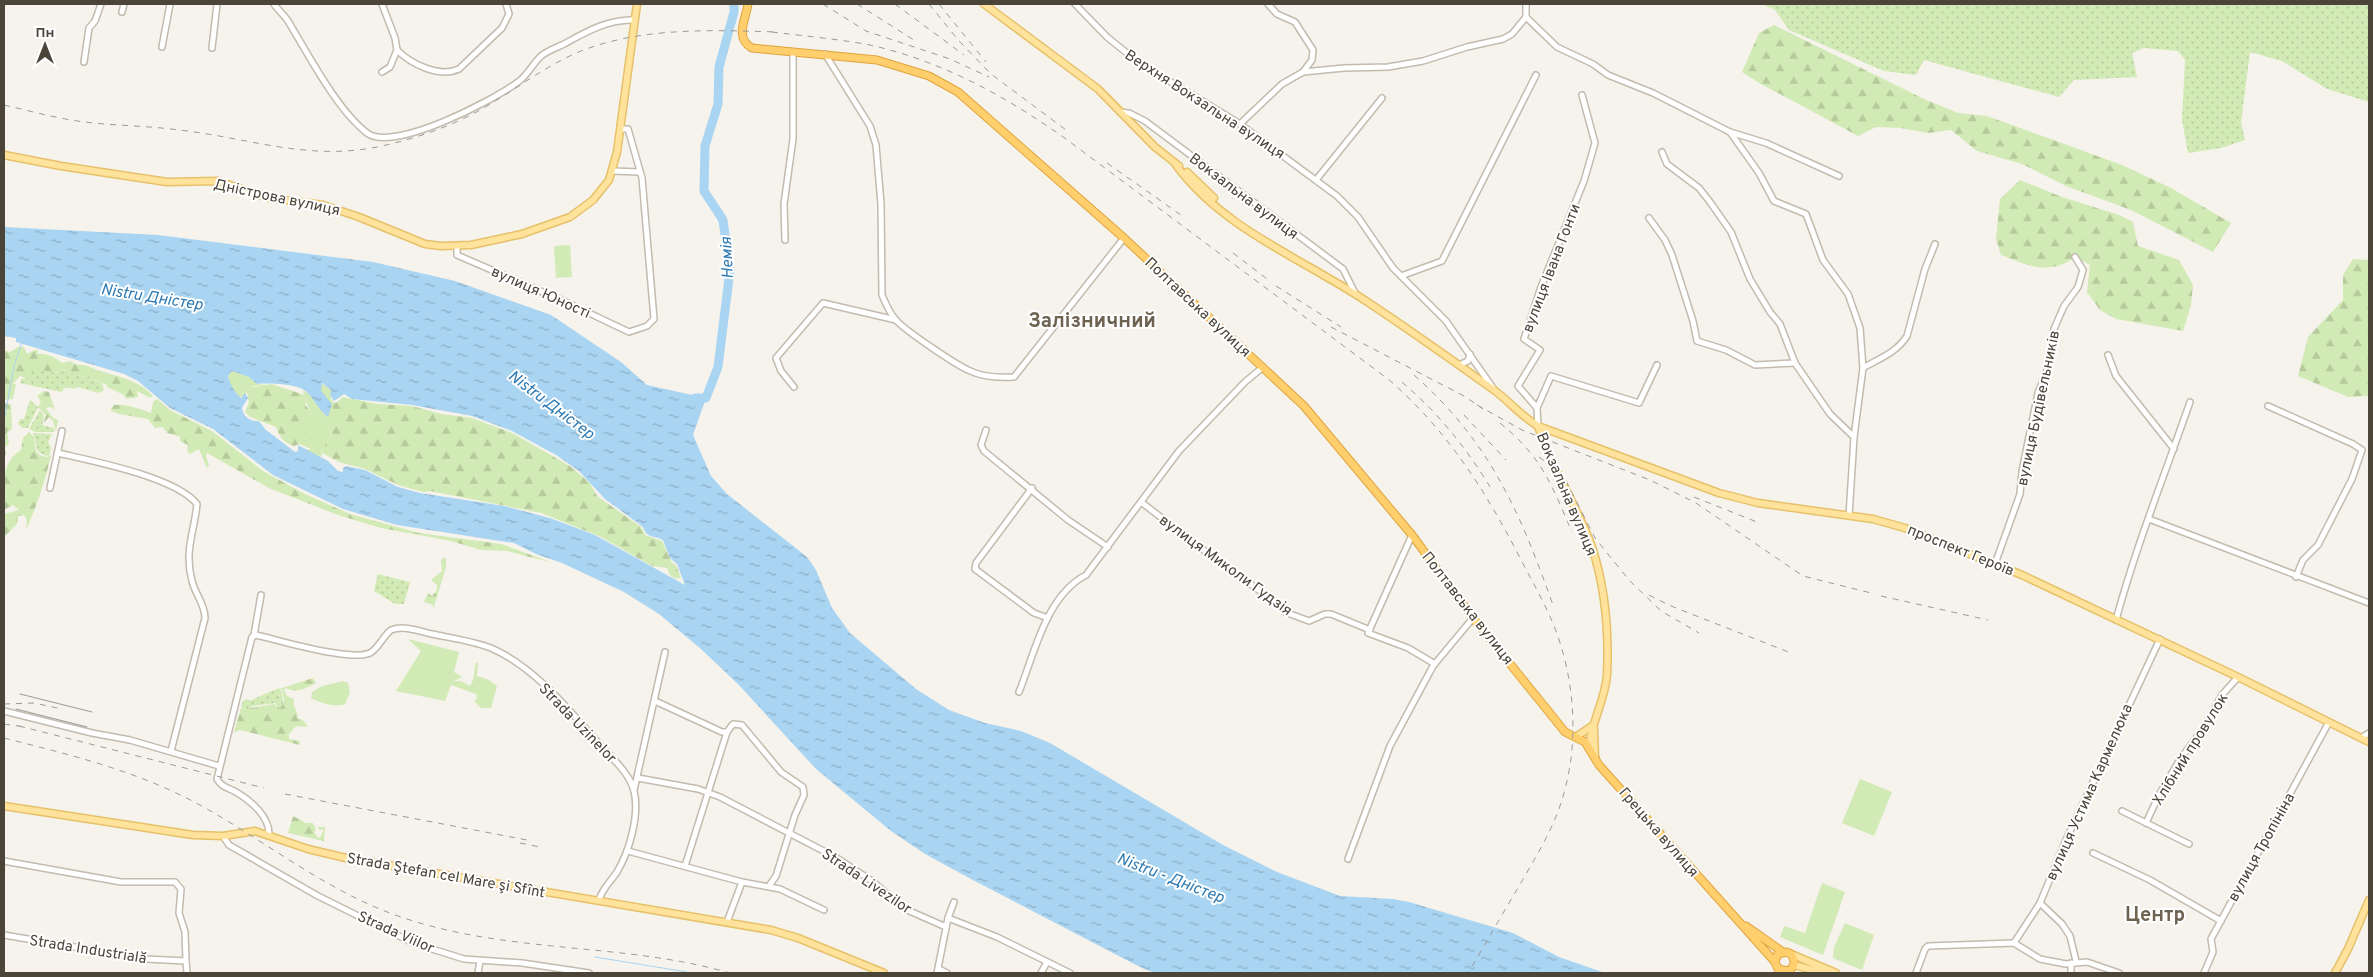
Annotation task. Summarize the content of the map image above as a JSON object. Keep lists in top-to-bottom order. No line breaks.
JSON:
{"streets":{"highway":["Полтавська вулиця","Грецька вулиця"],"main road":["Вокзальна вулиця","Дністрова вулиця","вулиця Юності","проспект Героїв","Strada Ştefan cel Mare şi Sfînt"],"street":["Верхня Вокзальна вулиця","вулиця Івана Гонти","вулиця Будівельників","вулиця Миколи Гудзія","Strada Uzinelor","Хлібний провулок","вулиця Устима Кармелюка","вулиця Тропініна","Strada Livezilor","Strada Viilor","Strada Industrială"]},"crossings":[["Верхня Вокзальна вулиця","Вокзальна вулиця"],["Вокзальна вулиця","Полтавська вулиця"],["Вокзальна вулиця","проспект Героїв"],["Вокзальна вулиця","Грецька вулиця"],["Дністрова вулиця","вулиця Юності"],["Полтавська вулиця","Грецька вулиця"],["вулиця Будівельників","проспект Героїв"],["проспект Героїв","Хлібний провулок"],["проспект Героїв","вулиця Устима Кармелюка"],["проспект Героїв","вулиця Тропініна"],["Strada Ştefan cel Mare şi Sfînt","Strada Viilor"]],"districts":["Залізничний","Центр"],"water":["Немія","Nistru Дністер","Nistru - Дністер"],"north":"top"}
